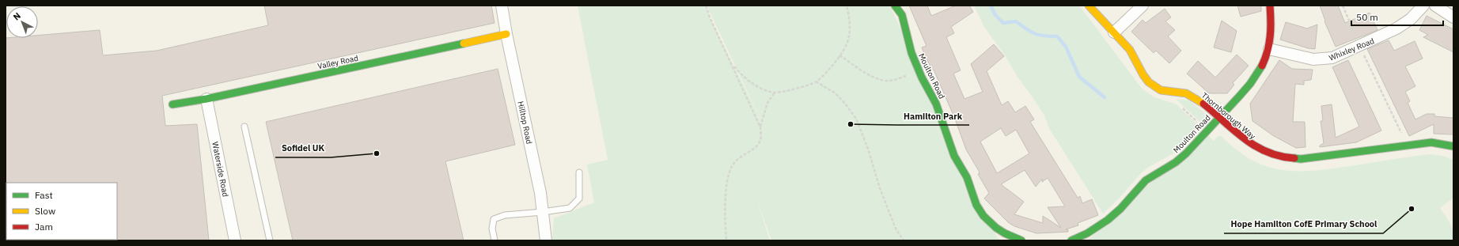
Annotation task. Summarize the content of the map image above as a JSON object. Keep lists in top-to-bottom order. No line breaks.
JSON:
{"streets":{"street":["Whixley Road","Valley Road","Moulton Road","Thornborough Way","Hilltop Road","Waterside Road"]},"crossings":[["Whixley Road","Moulton Road"],["Valley Road","Hilltop Road"],["Valley Road","Waterside Road"],["Moulton Road","Thornborough Way"]],"places":["Hamilton Park","Sofidel UK","Hope Hamilton CofE Primary School"],"legend":["Fast","Slow","Jam"],"scale_bar":"50 m","north":"top left"}
